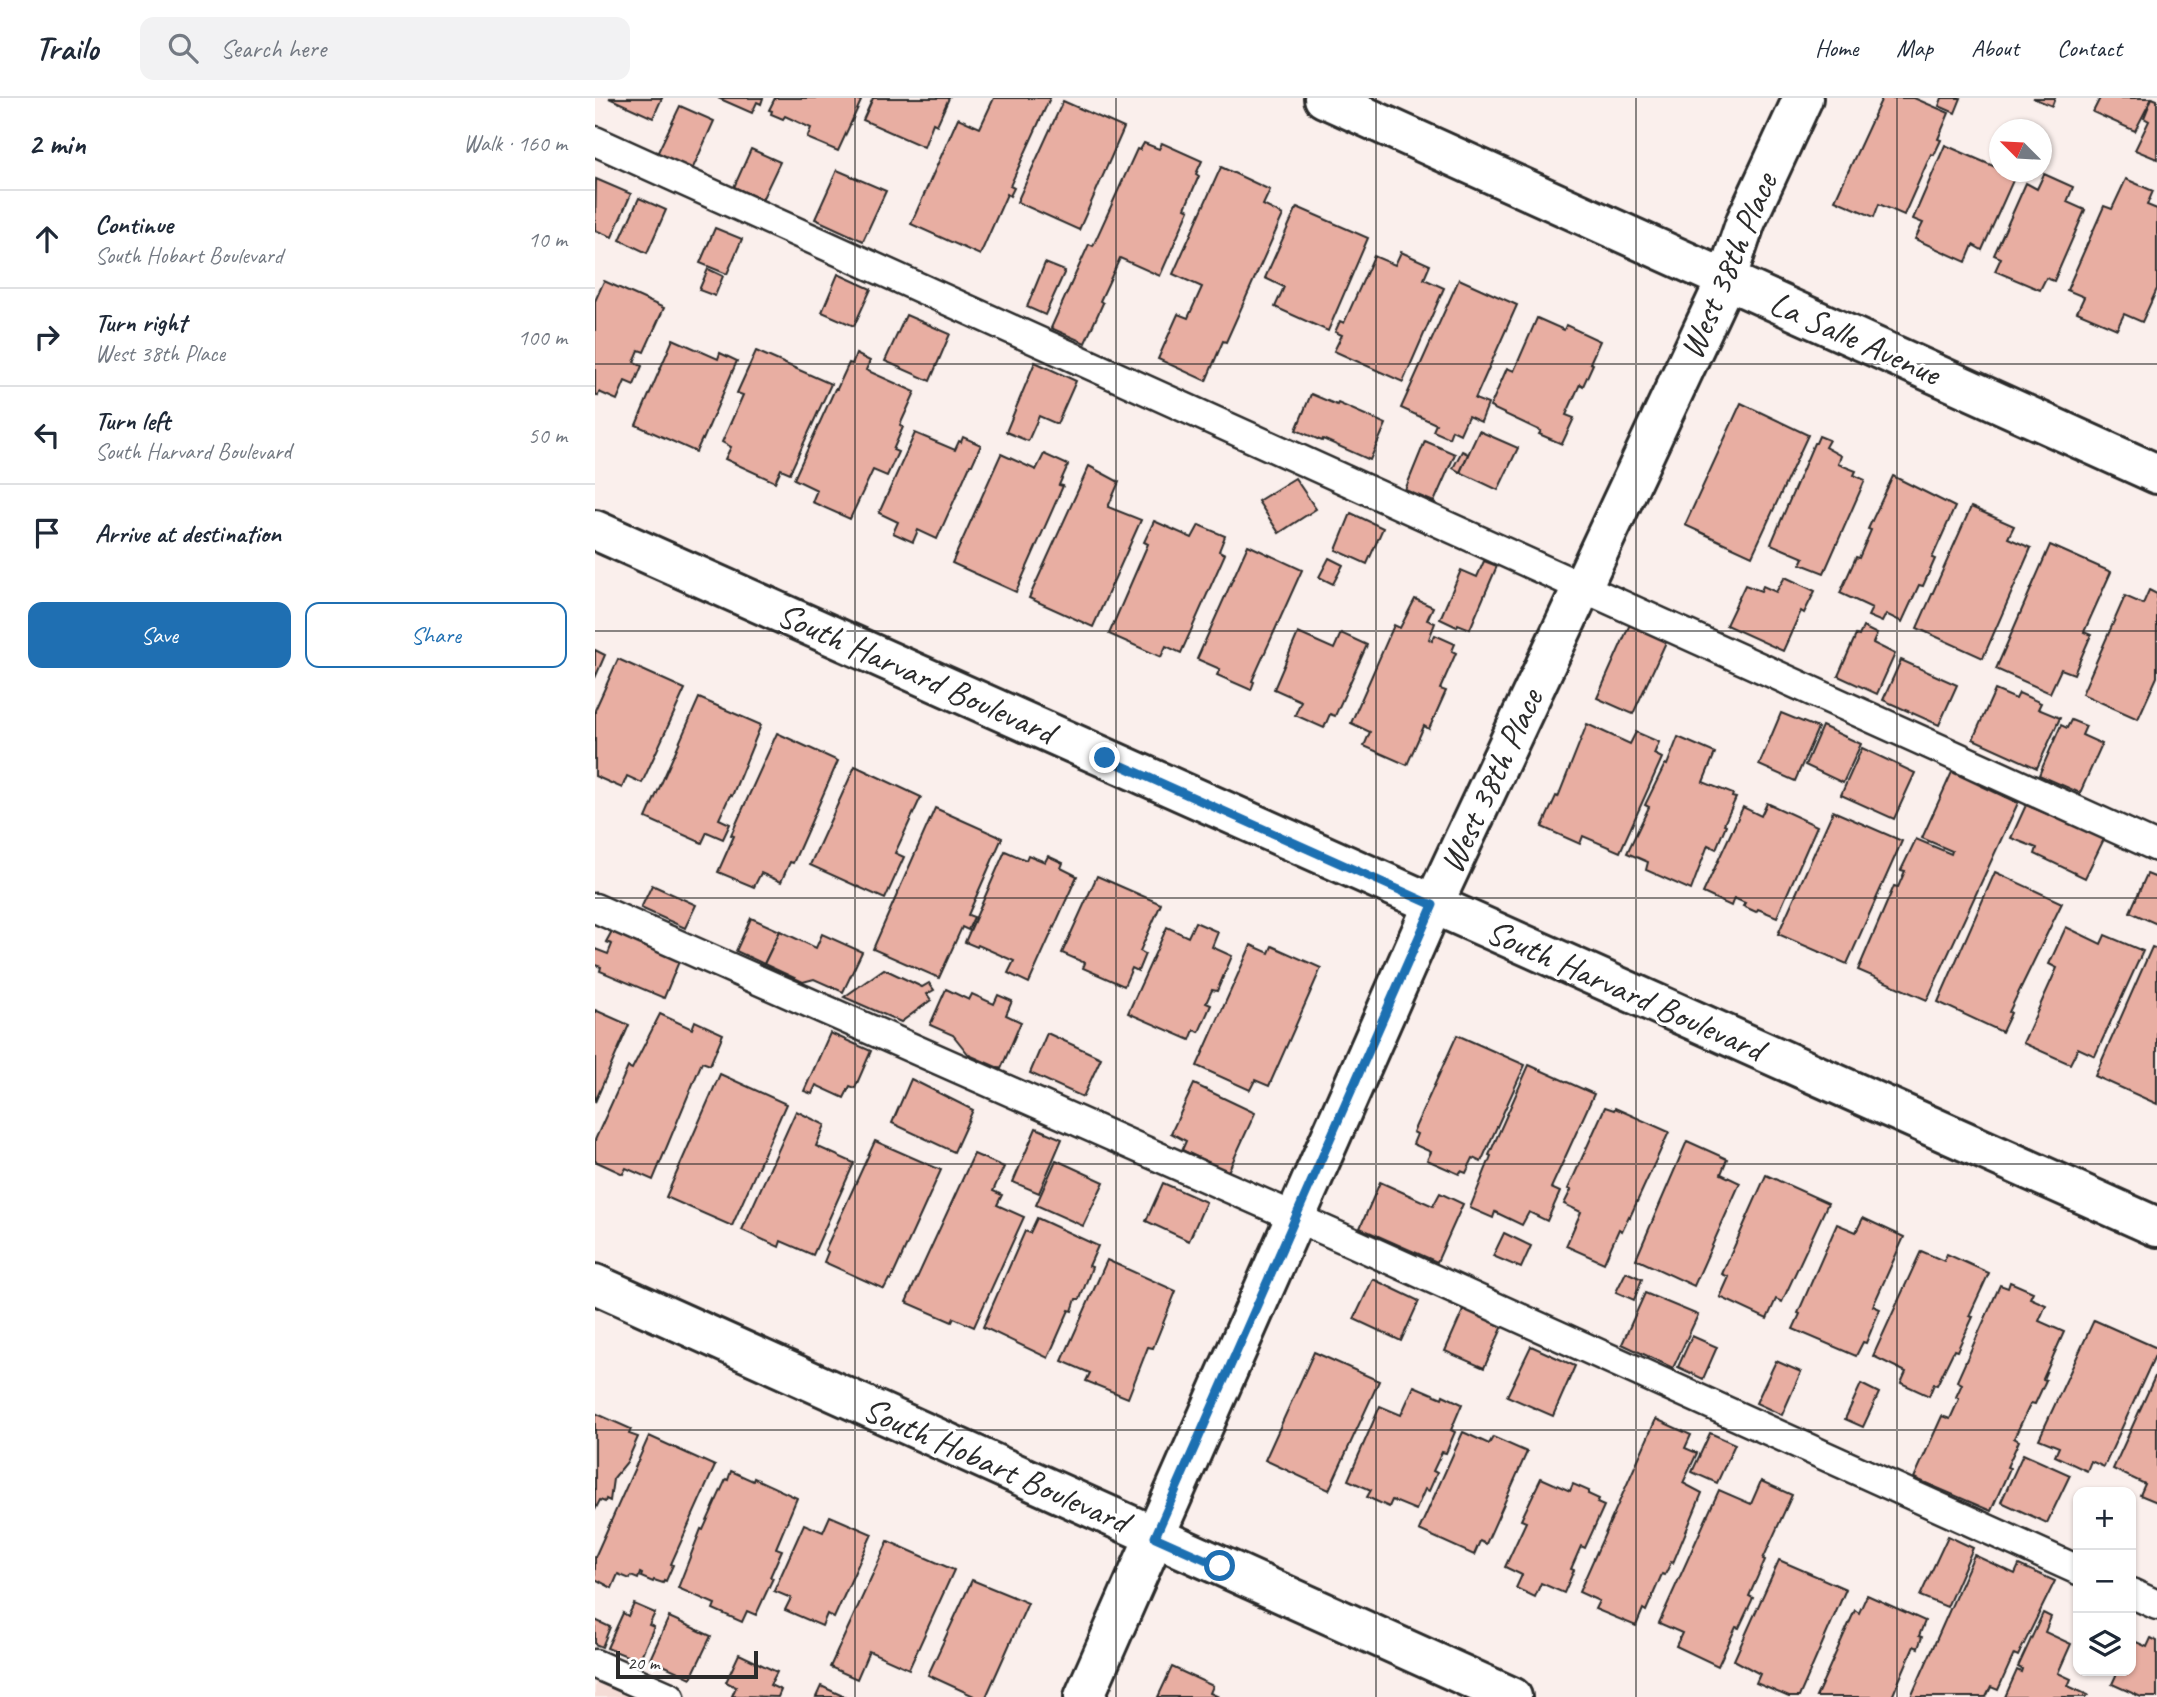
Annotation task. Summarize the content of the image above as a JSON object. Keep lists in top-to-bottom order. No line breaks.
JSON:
{"streets":{"street":["West 38th Place","La Salle Avenue","South Harvard Boulevard","South Hobart Boulevard"]},"crossings":[["West 38th Place","La Salle Avenue"],["West 38th Place","South Harvard Boulevard"],["West 38th Place","South Hobart Boulevard"]],"scale_bar":"20 m","north":"top left","page":{"header":"Trailo","search":"Search here","nav":["Home","Map","About","Contact"],"heading":["2 min","Walk · 160 m"],"list":[["Continue","South Hobart Boulevard","10 m"],["Turn right","West 38th Place","100 m"],["Turn left","South Harvard Boulevard","50 m"],"Arrive at destination"],"buttons":["Save","Share"],"map_buttons":["+","−"],"scale":"20 m"}}
